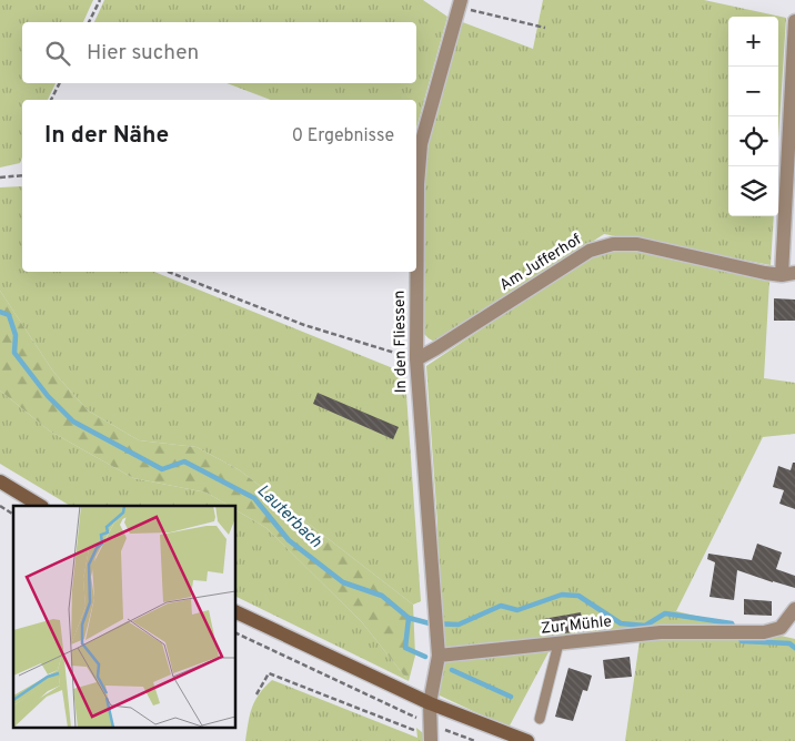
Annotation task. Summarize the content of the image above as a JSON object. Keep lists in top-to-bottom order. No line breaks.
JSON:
{"streets":{"street":["Am Jufferhof","In den Fliessen","Zur Mühle"]},"crossings":[["Am Jufferhof","In den Fliessen"],["In den Fliessen","Zur Mühle"]],"water":["Lauterbach"],"page":{"map_buttons":["+","−"],"search":"Hier suchen","heading":["In der Nähe","0 Ergebnisse"]}}
